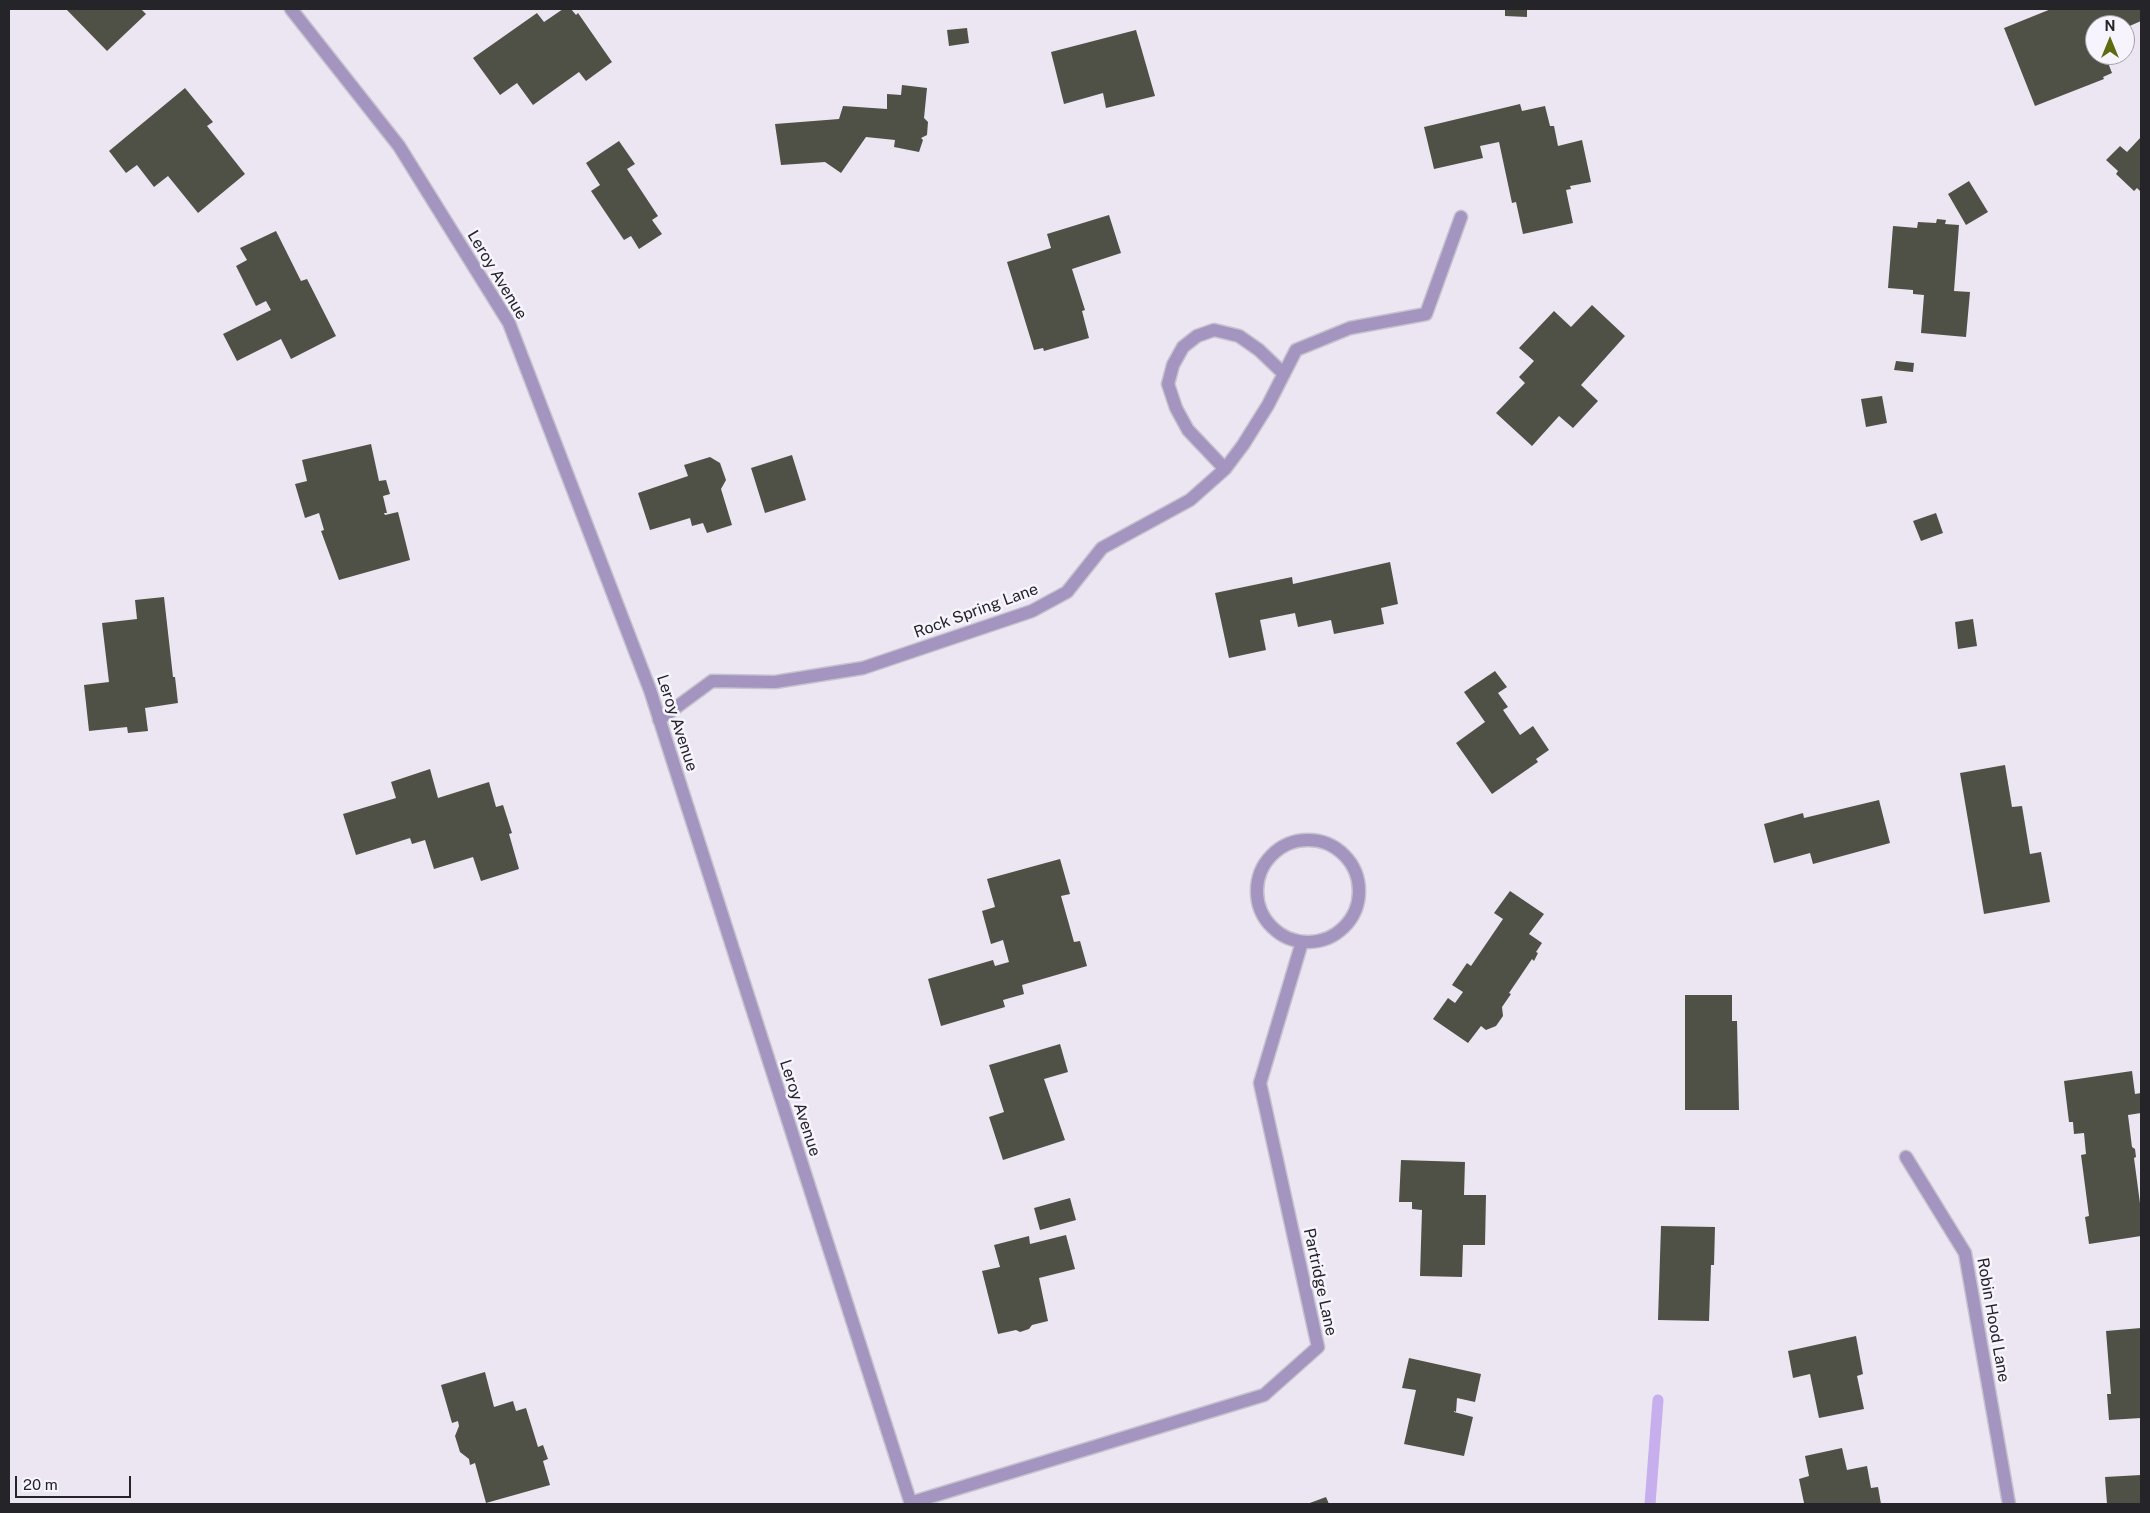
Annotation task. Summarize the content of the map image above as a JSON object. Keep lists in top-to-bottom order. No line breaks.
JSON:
{"streets":{"street":["Leroy Avenue","Rock Spring Lane","Partridge Lane","Robin Hood Lane"]},"crossings":[["Leroy Avenue","Rock Spring Lane"],["Leroy Avenue","Partridge Lane"]],"scale_bar":"20 m","north":"top"}
